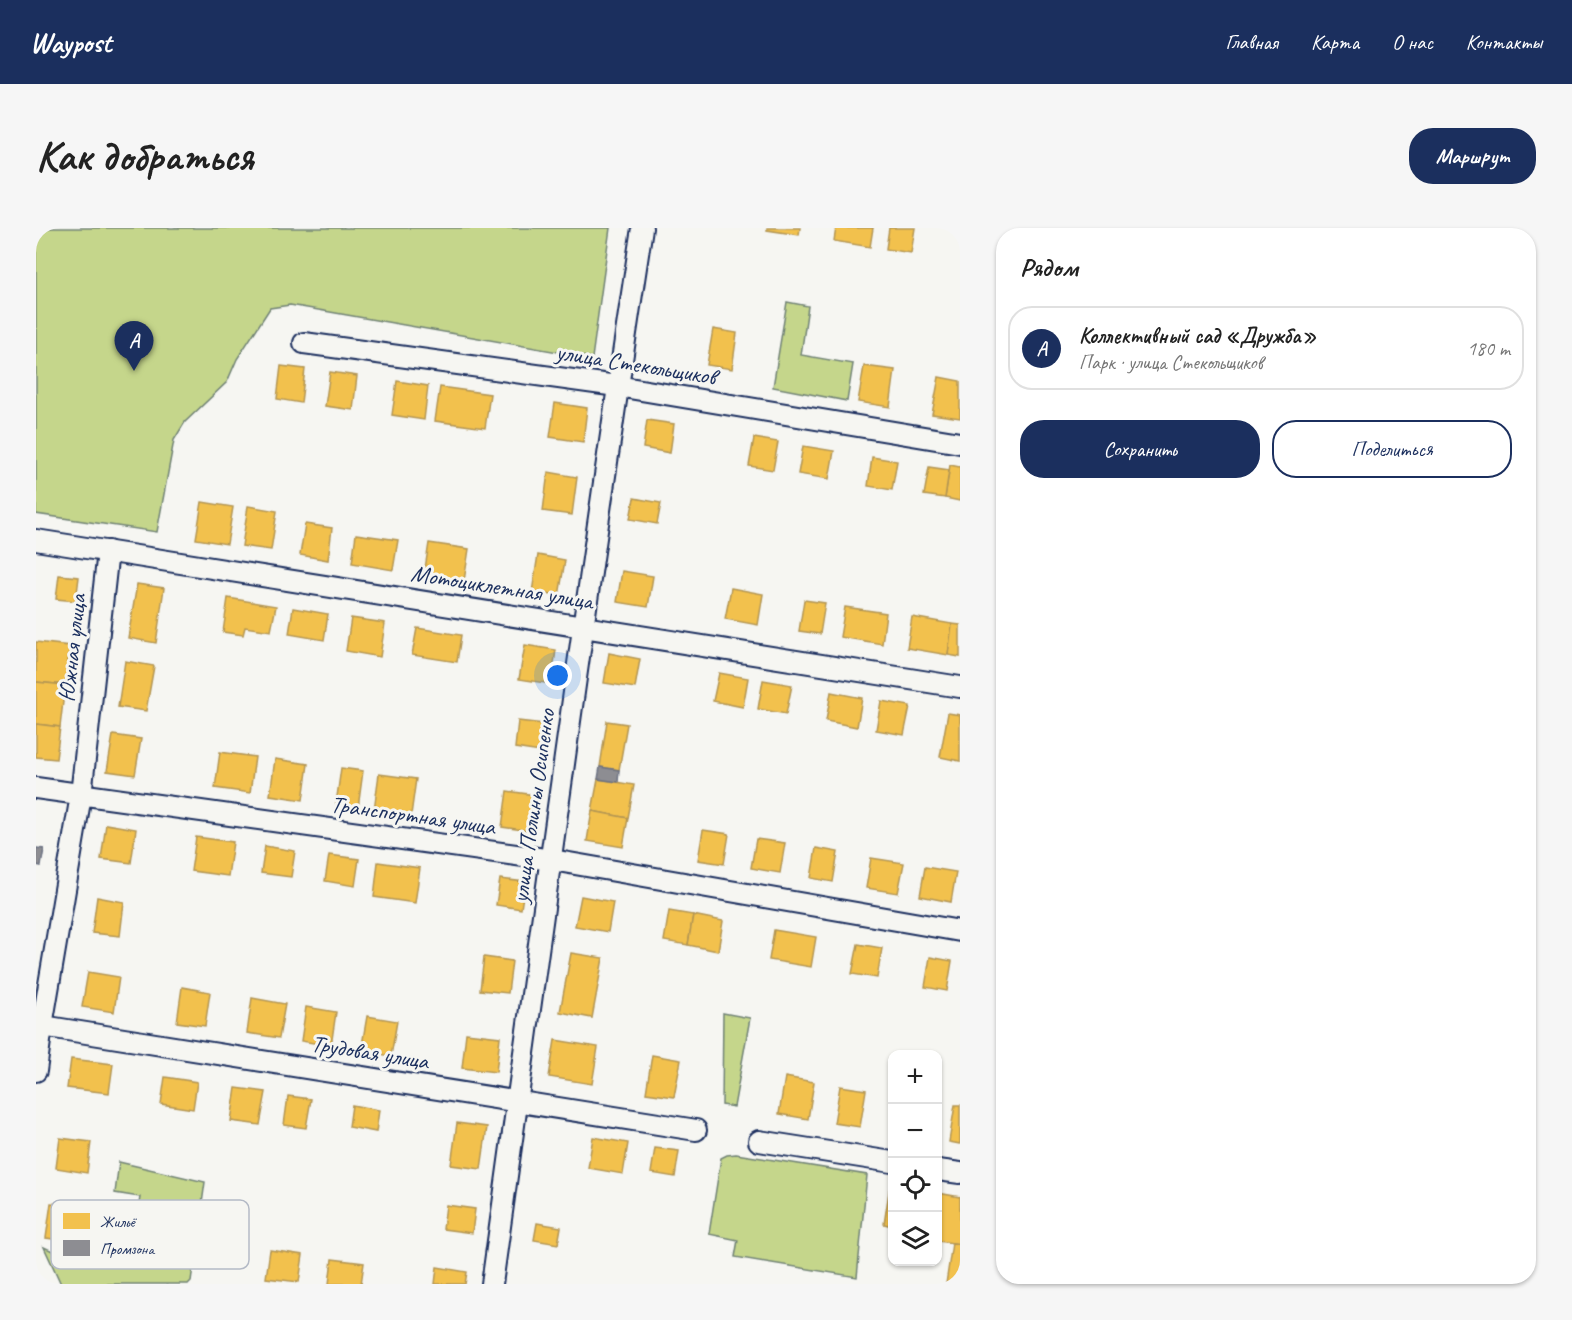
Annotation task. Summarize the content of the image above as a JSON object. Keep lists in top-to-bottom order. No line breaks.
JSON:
{"streets":{"street":["улица Стекольщиков","Мотоциклетная улица","Южная улица","улица Полины Осипенко","Транспортная улица","Трудовая улица"]},"crossings":[["улица Стекольщиков","улица Полины Осипенко"],["Мотоциклетная улица","Южная улица"],["Мотоциклетная улица","улица Полины Осипенко"],["Южная улица","Транспортная улица"],["Южная улица","Трудовая улица"],["улица Полины Осипенко","Транспортная улица"],["улица Полины Осипенко","Трудовая улица"]],"legend":["Жильё","Промзона"],"page":{"header":"Waypost","nav":["Главная","Карта","О нас","Контакты"],"buttons":["Маршрут",["Сохранить","Поделиться"]],"title":"Как добраться","heading":"Рядом","list":[{"mark":"A","name":"Коллективный сад «Дружба»","note":"Парк · улица Стекольщиков","value":"180 m"}],"pins":"A","map_buttons":["+","−"]}}
